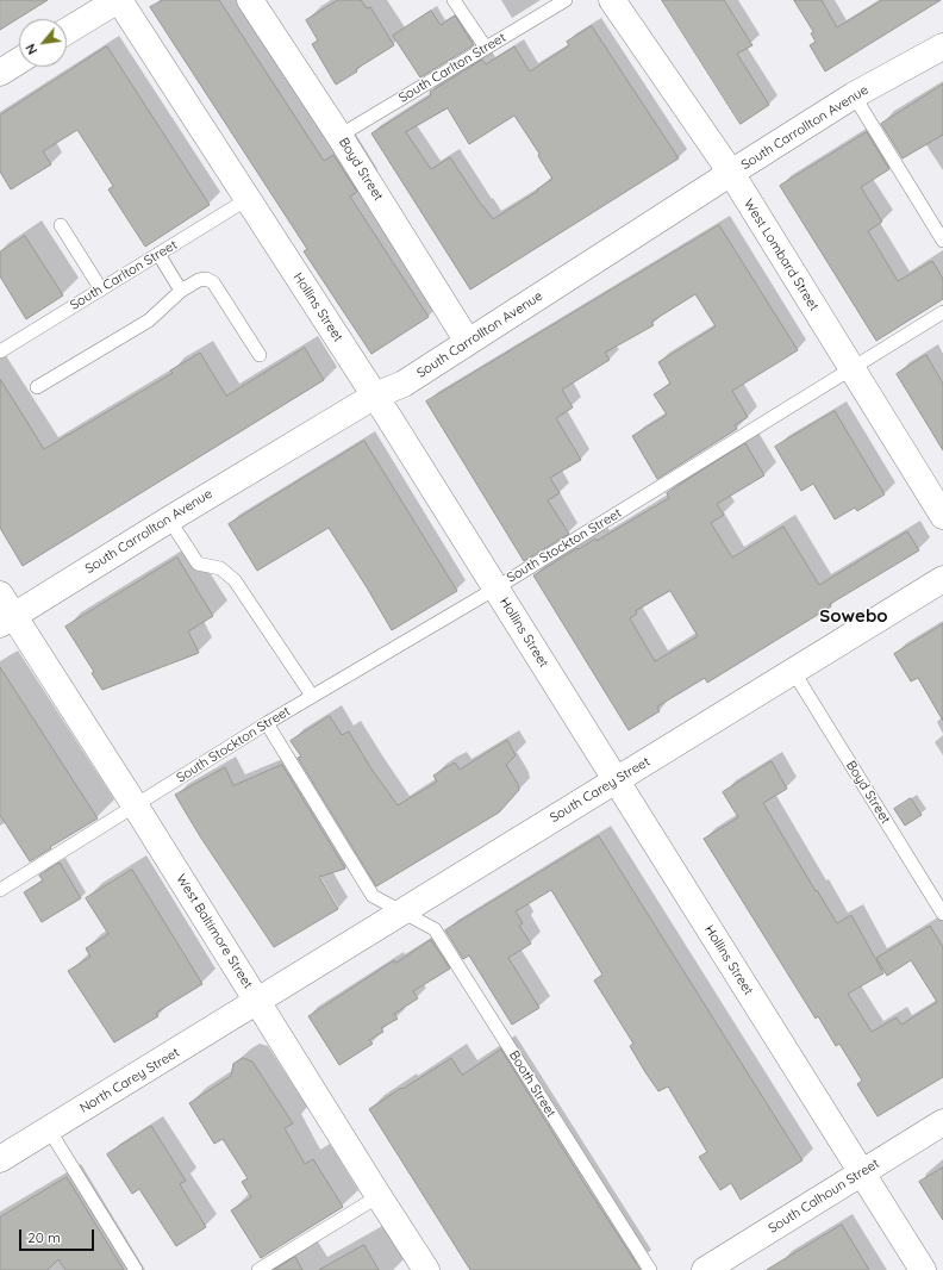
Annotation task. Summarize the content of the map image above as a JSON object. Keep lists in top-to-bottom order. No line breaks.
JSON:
{"streets":{"street":["South Carrollton Avenue","Boyd Street","West Lombard Street","Hollins Street","South Carey Street","West Baltimore Street","North Carey Street","South Calhoun Street"],"lane":["South Carlton Street","South Stockton Street","Booth Street"]},"crossings":[["South Carlton Street","Boyd Street"],["South Carlton Street","Hollins Street"],["South Carrollton Avenue","Boyd Street"],["South Carrollton Avenue","West Lombard Street"],["South Carrollton Avenue","Hollins Street"],["South Carrollton Avenue","West Baltimore Street"],["Boyd Street","South Carey Street"],["West Lombard Street","South Stockton Street"],["Hollins Street","South Stockton Street"],["Hollins Street","South Carey Street"],["Hollins Street","South Calhoun Street"],["South Stockton Street","West Baltimore Street"],["South Stockton Street","Booth Street"],["South Carey Street","West Baltimore Street"],["South Carey Street","North Carey Street"],["South Carey Street","Booth Street"],["West Baltimore Street","North Carey Street"]],"districts":["Sowebo"],"scale_bar":"20 m","north":"bottom left"}
